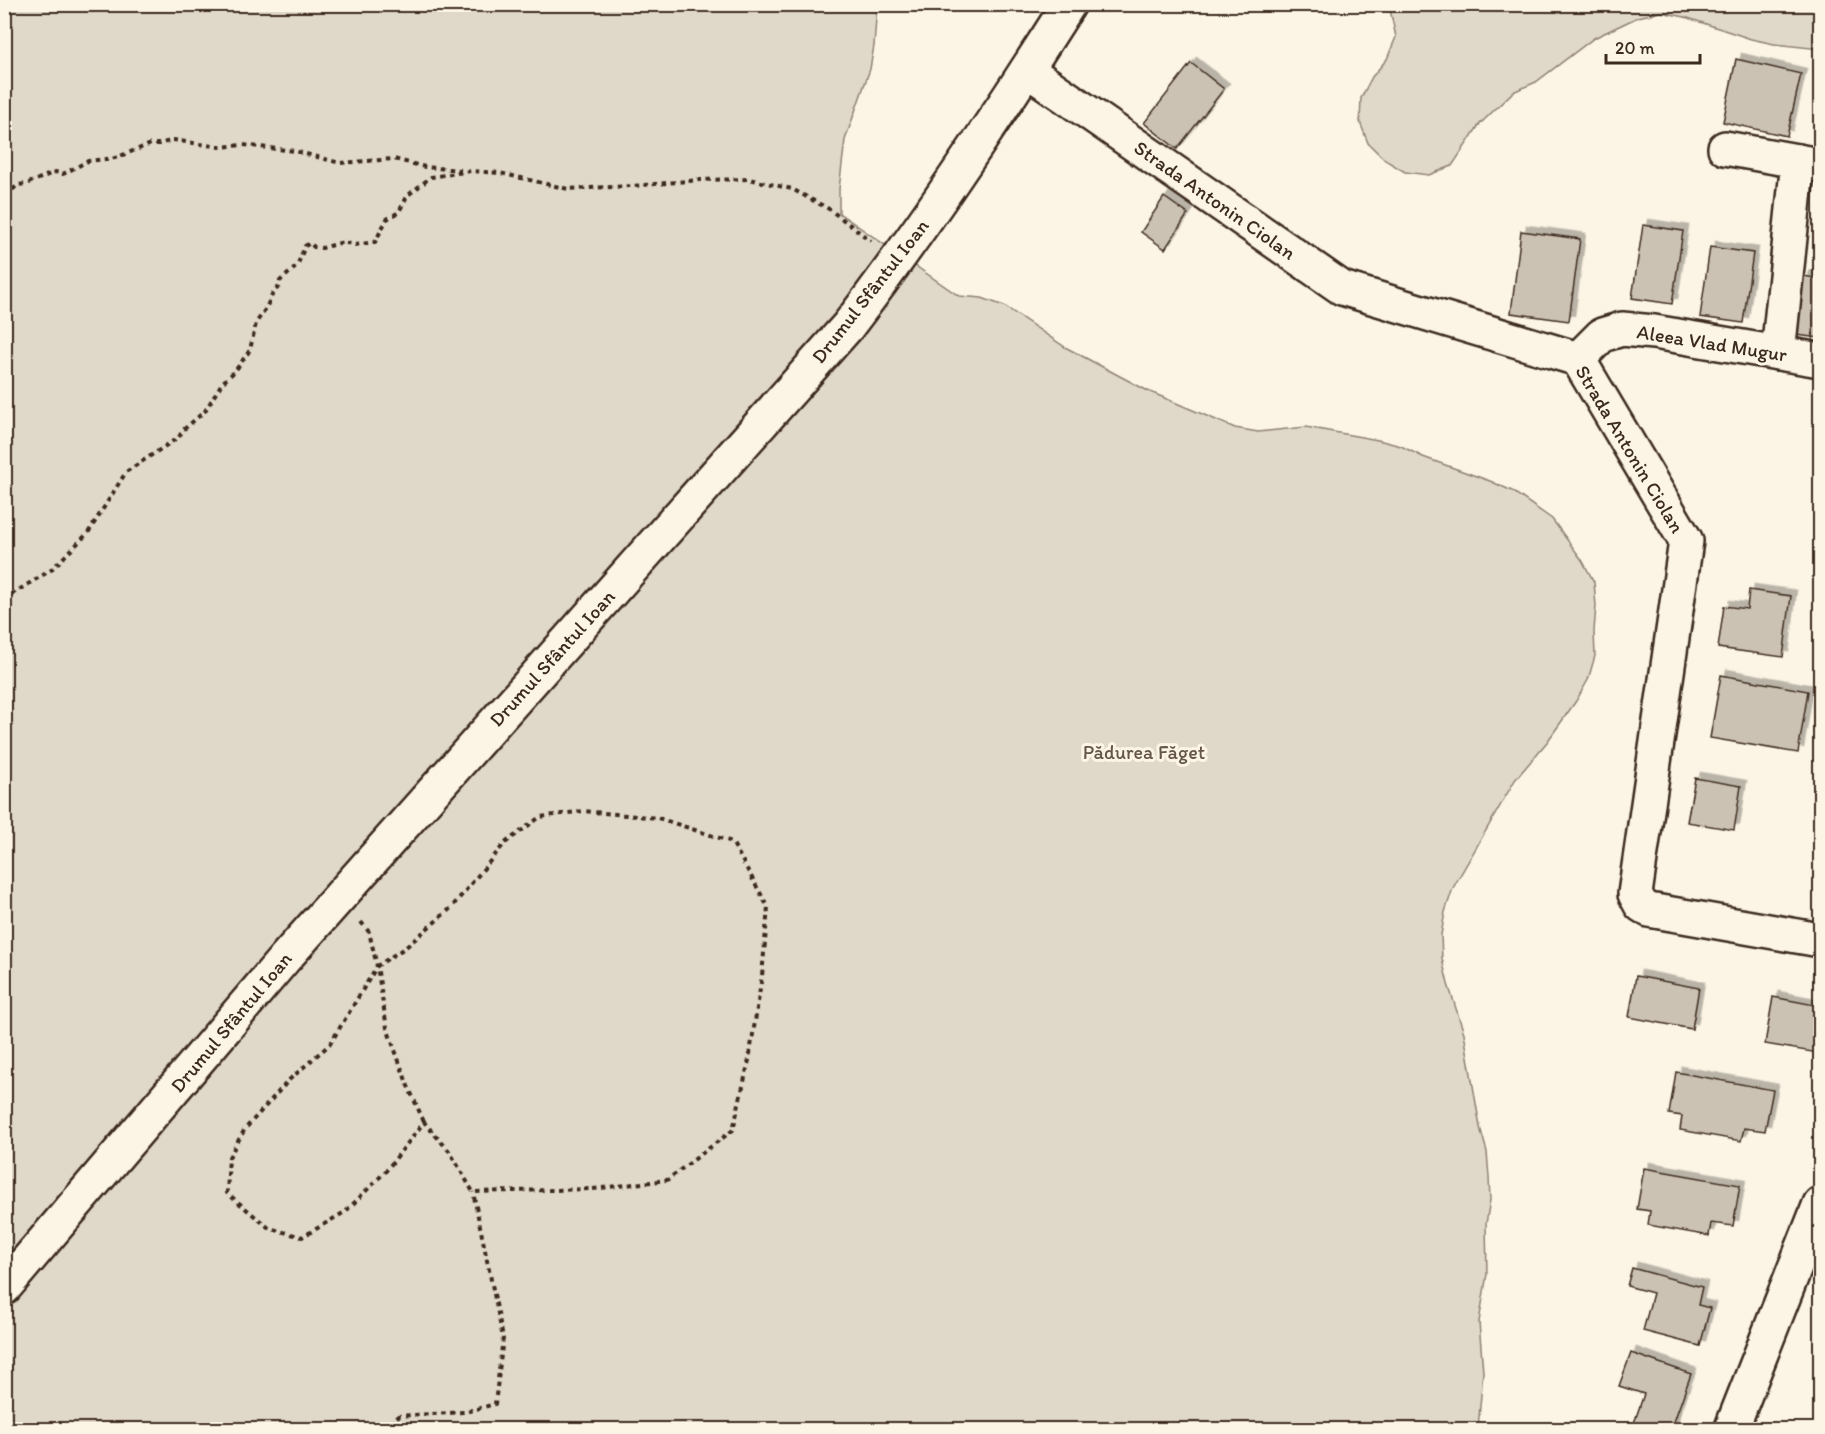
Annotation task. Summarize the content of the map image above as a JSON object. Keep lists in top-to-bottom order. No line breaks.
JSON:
{"streets":{"main road":["Strada Antonin Ciolan","Drumul Sfântul Ioan","Aleea Vlad Mugur"]},"crossings":[["Strada Antonin Ciolan","Drumul Sfântul Ioan"],["Strada Antonin Ciolan","Aleea Vlad Mugur"]],"parks":["Pădurea Făget"],"scale_bar":"20 m"}
